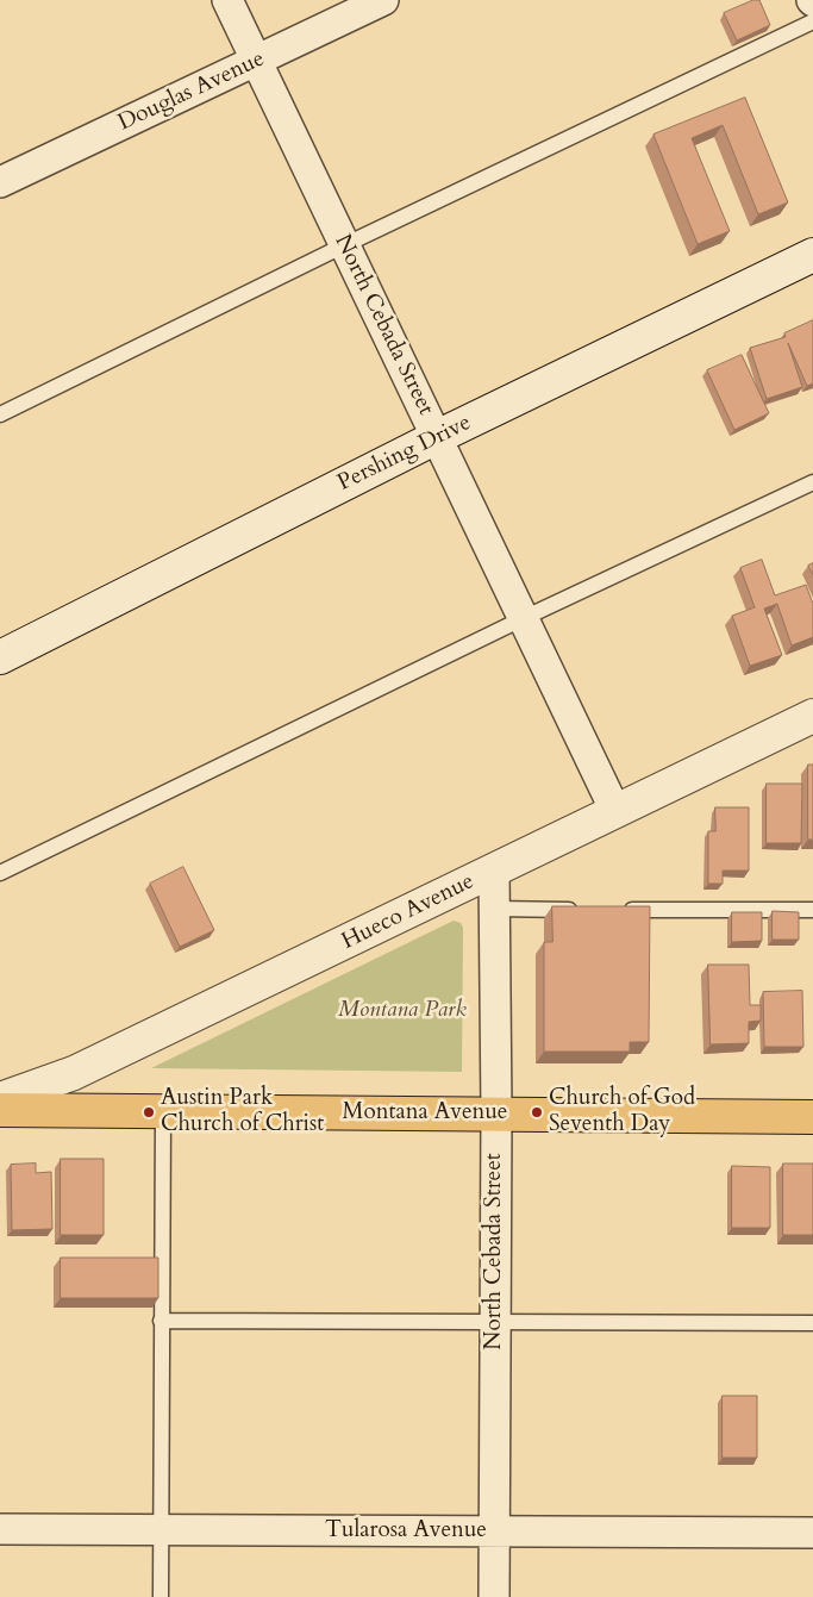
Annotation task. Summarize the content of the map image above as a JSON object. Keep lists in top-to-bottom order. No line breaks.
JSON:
{"streets":{"main road":["Pershing Drive","Hueco Avenue","Montana Avenue"],"street":["Douglas Avenue","North Cebada Street","Tularosa Avenue"]},"crossings":[["Douglas Avenue","North Cebada Street"],["North Cebada Street","Pershing Drive"],["North Cebada Street","Hueco Avenue"],["North Cebada Street","Montana Avenue"],["North Cebada Street","Tularosa Avenue"]],"parks":["Montana Park"],"places":["Austin Park Church of Christ","Church of God Seventh Day"]}
